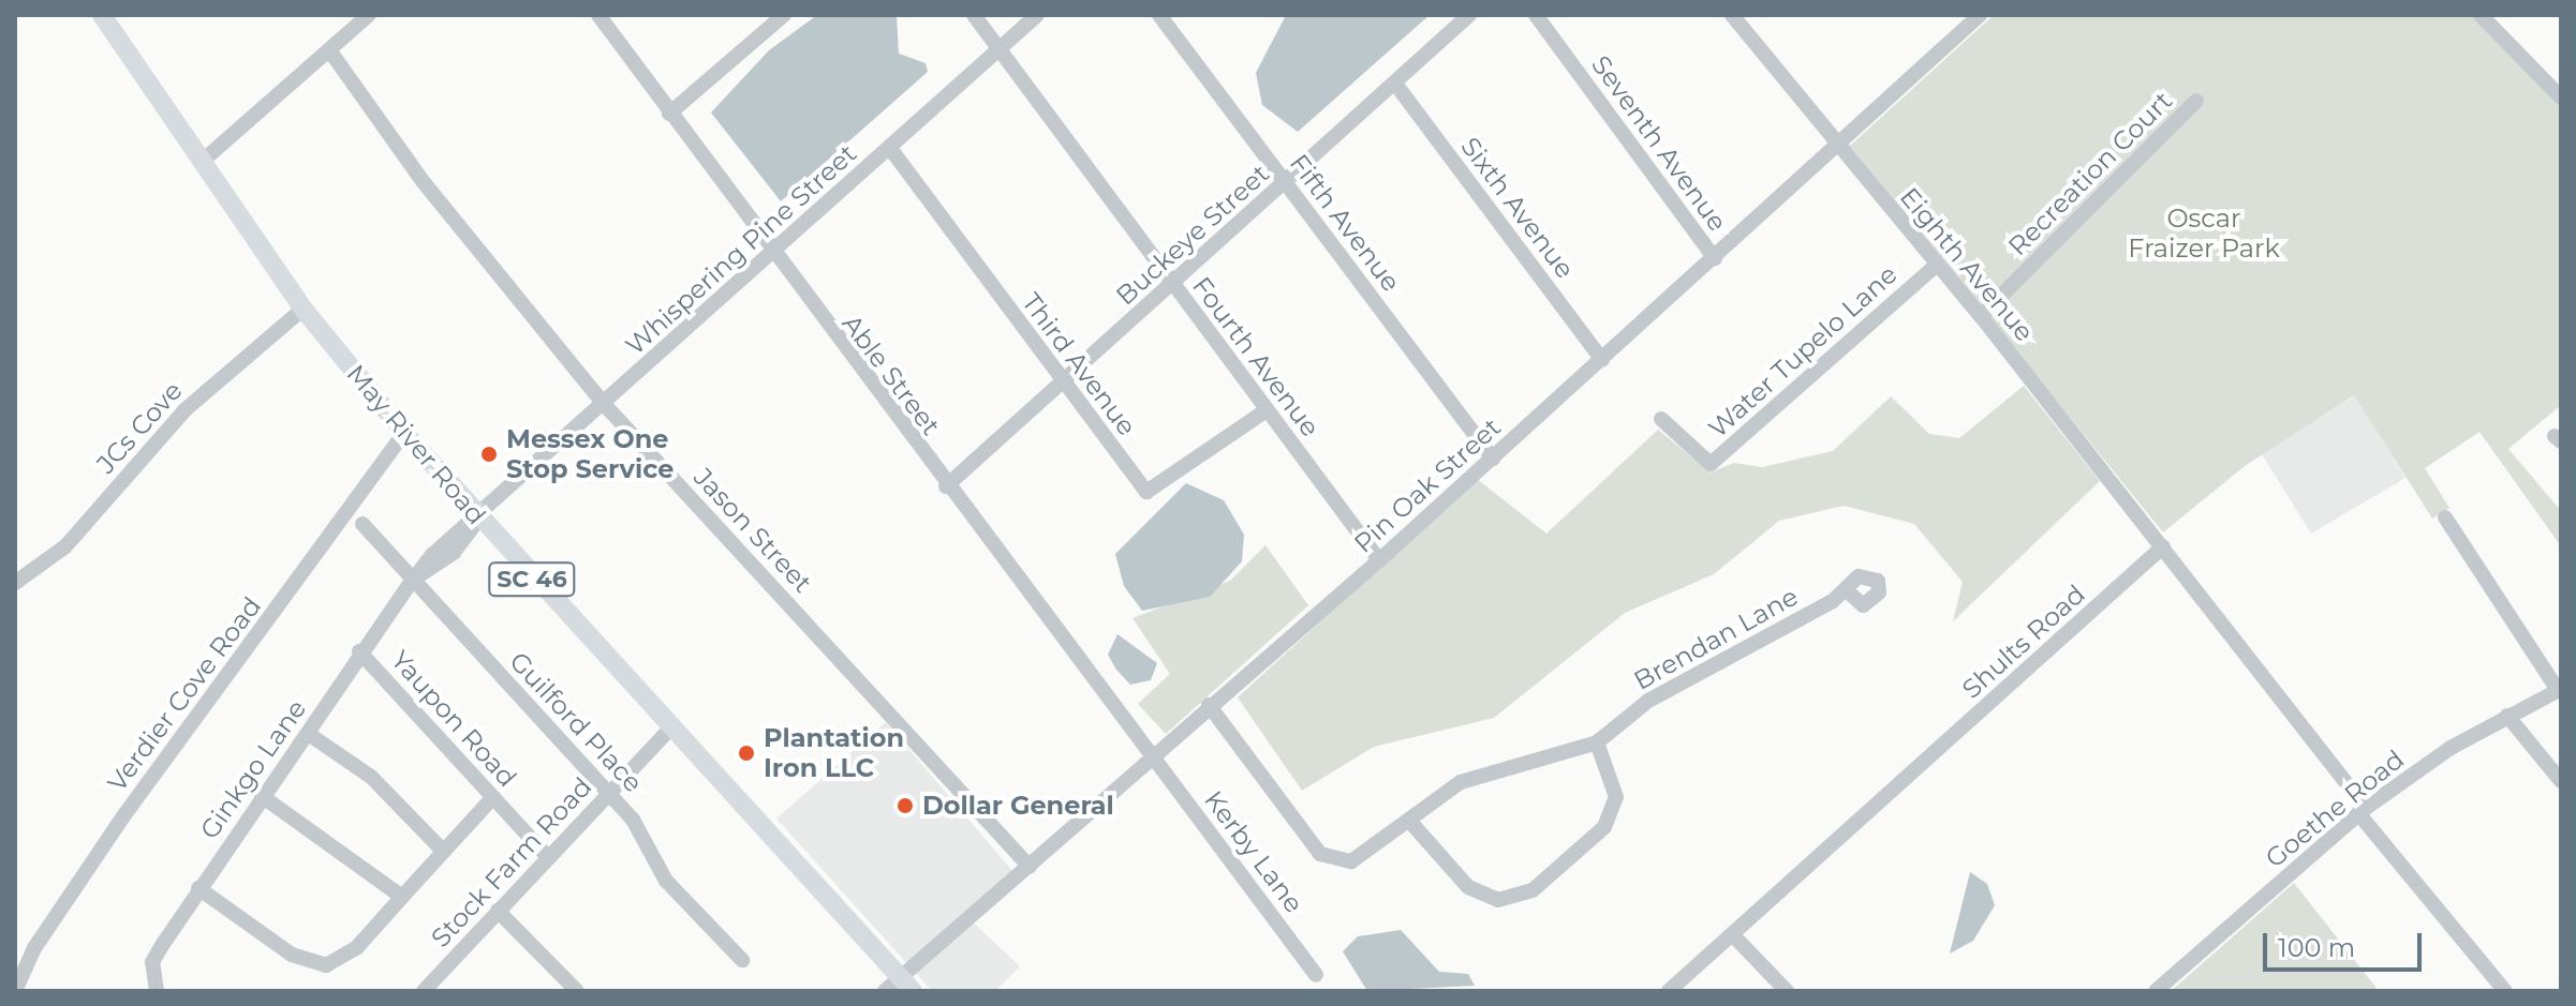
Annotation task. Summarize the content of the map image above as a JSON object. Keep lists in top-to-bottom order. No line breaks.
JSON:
{"streets":{"main road":["May River Road","SC 46"],"street":["Seventh Avenue","Recreation Court","Sixth Avenue","Fifth Avenue","Buckeye Street","Whispering Pine Street","Eighth Avenue","Water Tupelo Lane","Fourth Avenue","Third Avenue","Able Street","JCs Cove","Pin Oak Street","Jason Street","Brendan Lane","Shults Road","Verdier Cove Road","Yaupon Road","Guilford Place","Ginkgo Lane","Goethe Road","Kerby Lane","Stock Farm Road"]},"crossings":[["Seventh Avenue","Pin Oak Street"],["Recreation Court","Eighth Avenue"],["Sixth Avenue","Buckeye Street"],["Sixth Avenue","Pin Oak Street"],["Fifth Avenue","Buckeye Street"],["Fifth Avenue","Pin Oak Street"],["Buckeye Street","Fourth Avenue"],["Buckeye Street","Third Avenue"],["Buckeye Street","Able Street"],["Whispering Pine Street","Fourth Avenue"],["Whispering Pine Street","Third Avenue"],["Whispering Pine Street","Able Street"],["Whispering Pine Street","May River Road"],["Whispering Pine Street","Jason Street"],["Whispering Pine Street","Ginkgo Lane"],["Eighth Avenue","Water Tupelo Lane"],["Eighth Avenue","Pin Oak Street"],["Eighth Avenue","Shults Road"],["Fourth Avenue","Third Avenue"],["Fourth Avenue","Pin Oak Street"],["Able Street","Pin Oak Street"],["Able Street","Kerby Lane"],["JCs Cove","May River Road"],["May River Road","Pin Oak Street"],["May River Road","Verdier Cove Road"],["May River Road","Ginkgo Lane"],["May River Road","Stock Farm Road"],["Pin Oak Street","Jason Street"],["Pin Oak Street","Brendan Lane"],["Pin Oak Street","Kerby Lane"],["Yaupon Road","Ginkgo Lane"],["Yaupon Road","Stock Farm Road"],["Guilford Place","Ginkgo Lane"],["Guilford Place","Stock Farm Road"]],"parks":["Oscar Fraizer Park"],"places":["Messex One Stop Service","Plantation Iron LLC","Dollar General"],"scale_bar":"100 m"}
